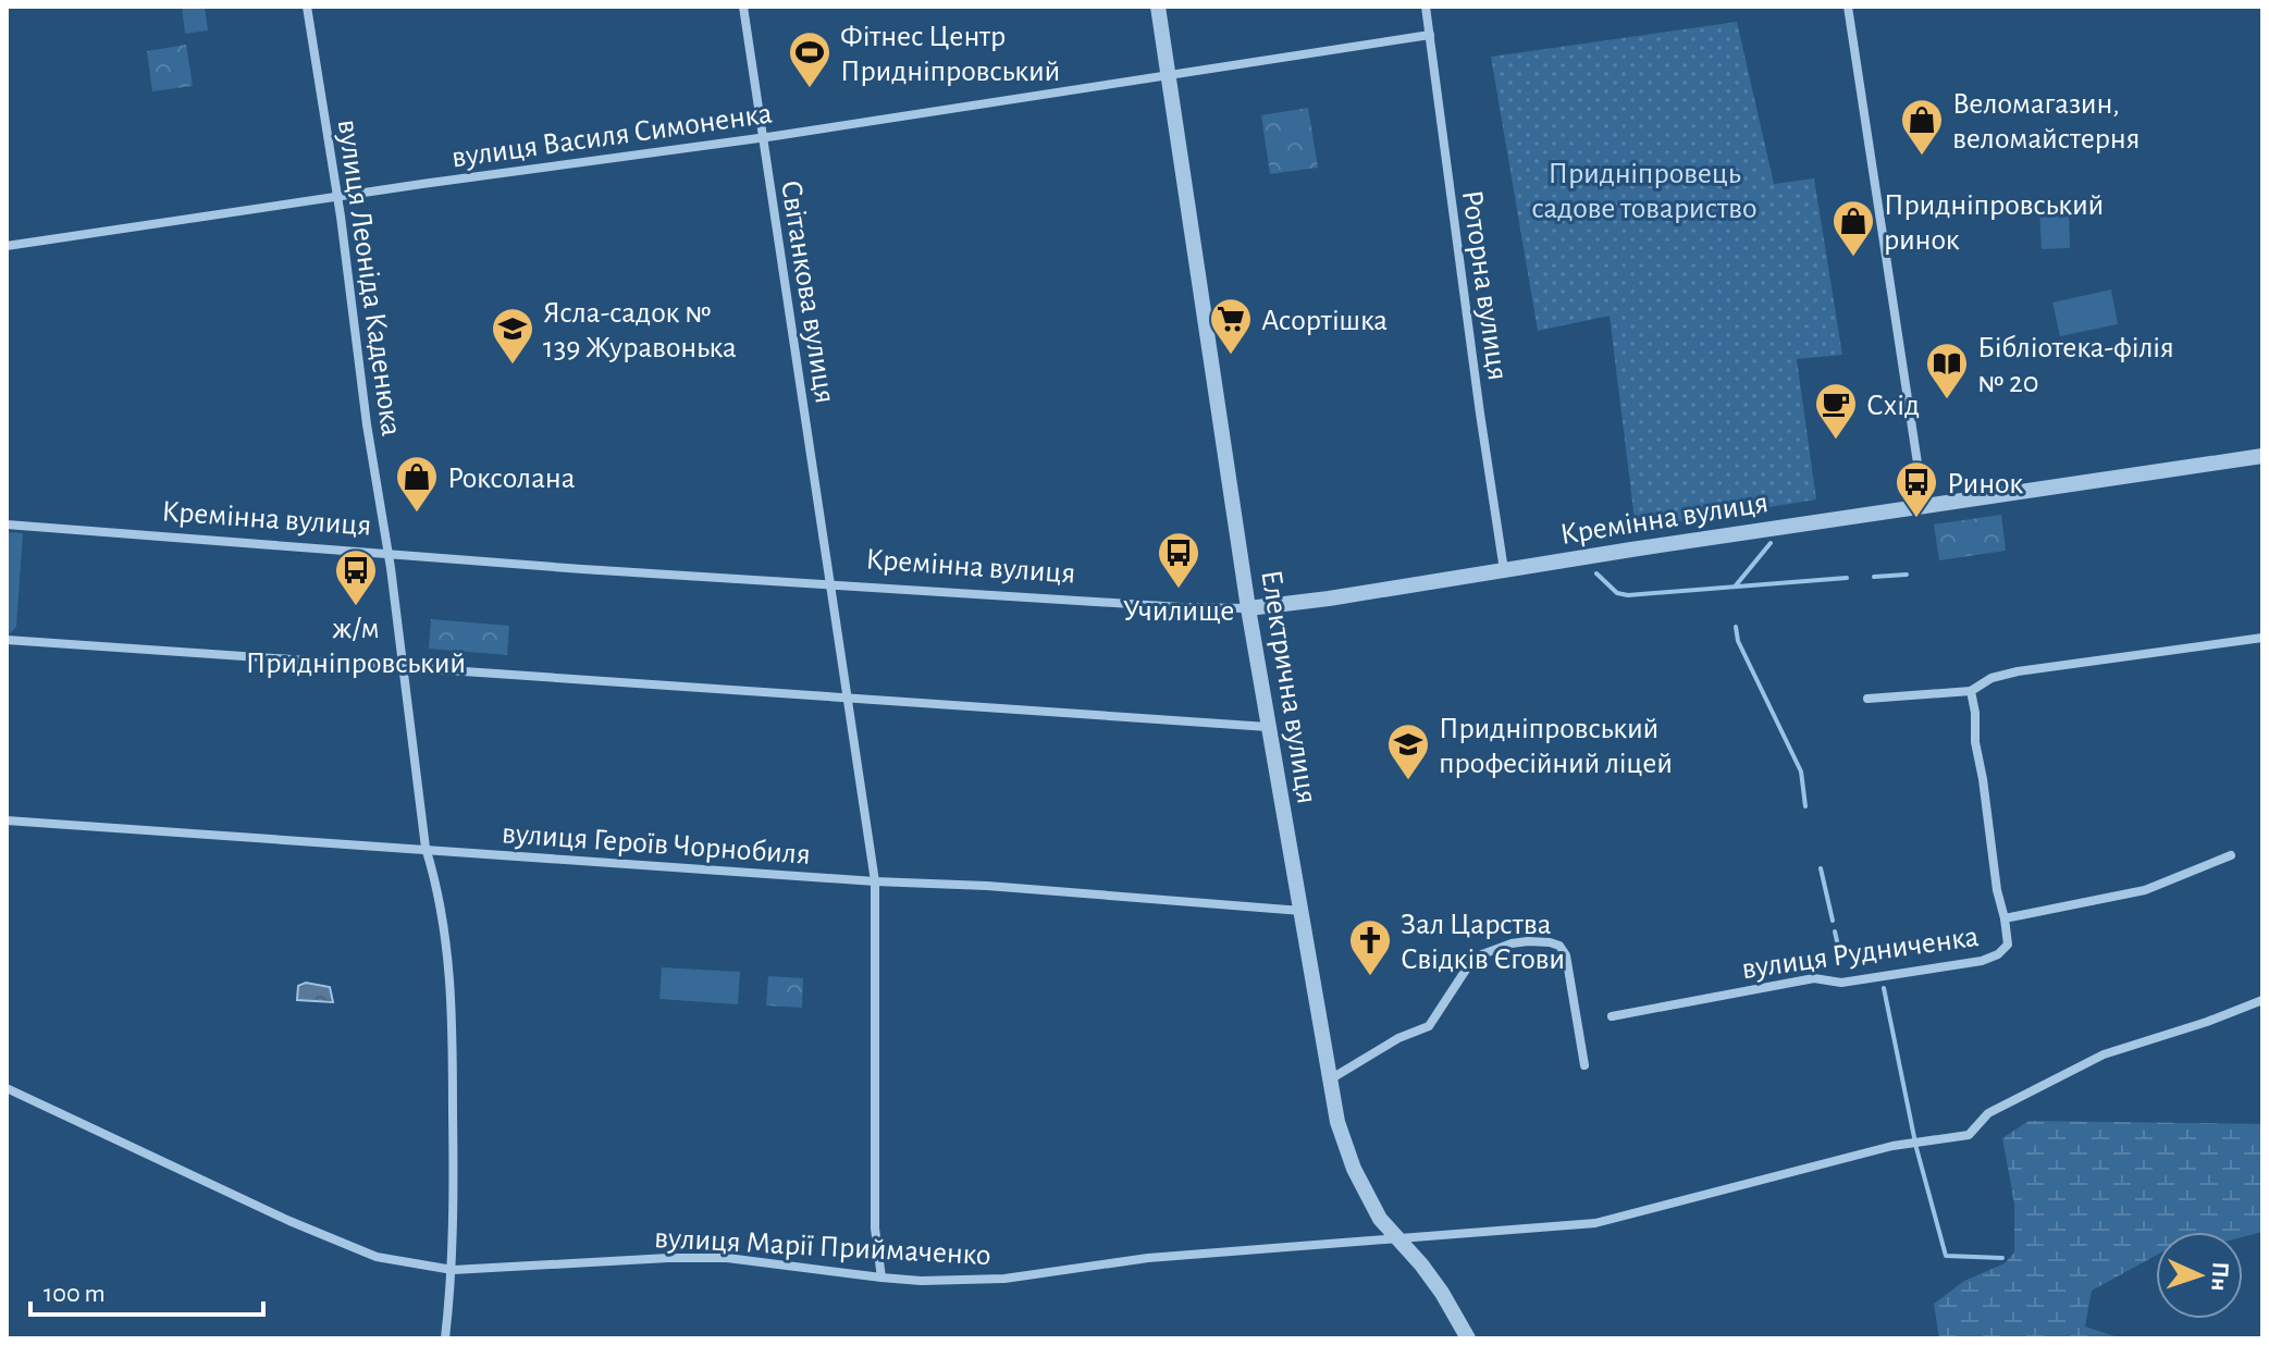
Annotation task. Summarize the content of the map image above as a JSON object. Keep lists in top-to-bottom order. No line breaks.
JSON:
{"streets":{"street":["вулиця Василя Симоненка","вулиця Леоніда Каденюка","Роторна вулиця","Світанкова вулиця","Кремінна вулиця","Електрична вулиця","вулиця Героїв Чорнобиля","вулиця Рудниченка","вулиця Марії Приймаченко"]},"crossings":[["вулиця Василя Симоненка","вулиця Леоніда Каденюка"],["вулиця Василя Симоненка","Роторна вулиця"],["вулиця Василя Симоненка","Світанкова вулиця"],["вулиця Василя Симоненка","Електрична вулиця"],["вулиця Леоніда Каденюка","Кремінна вулиця"],["Роторна вулиця","Кремінна вулиця"],["Світанкова вулиця","Кремінна вулиця"],["Світанкова вулиця","вулиця Героїв Чорнобиля"],["Світанкова вулиця","вулиця Марії Приймаченко"],["Кремінна вулиця","Електрична вулиця"],["Електрична вулиця","вулиця Героїв Чорнобиля"],["Електрична вулиця","вулиця Марії Приймаченко"]],"parks":["Придніпровець садове товариство"],"places":{"sports":["Фітнес Центр Придніпровський"],"shop":["Веломагазин, веломайстерня","Придніпровський ринок","Роксолана"],"supermarket":["Асортішка"],"school or university":["Ясла-садок № 139 Журавонька","Придніпровський професійний ліцей"],"library":["Бібліотека-філія № 20"],"cafe":["Схід"],"bus stop":["Ринок","Училище","ж/м Придніпровський"],"church":["Зал Царства Свідків Єгови"]},"scale_bar":"100 m","north":"right"}
